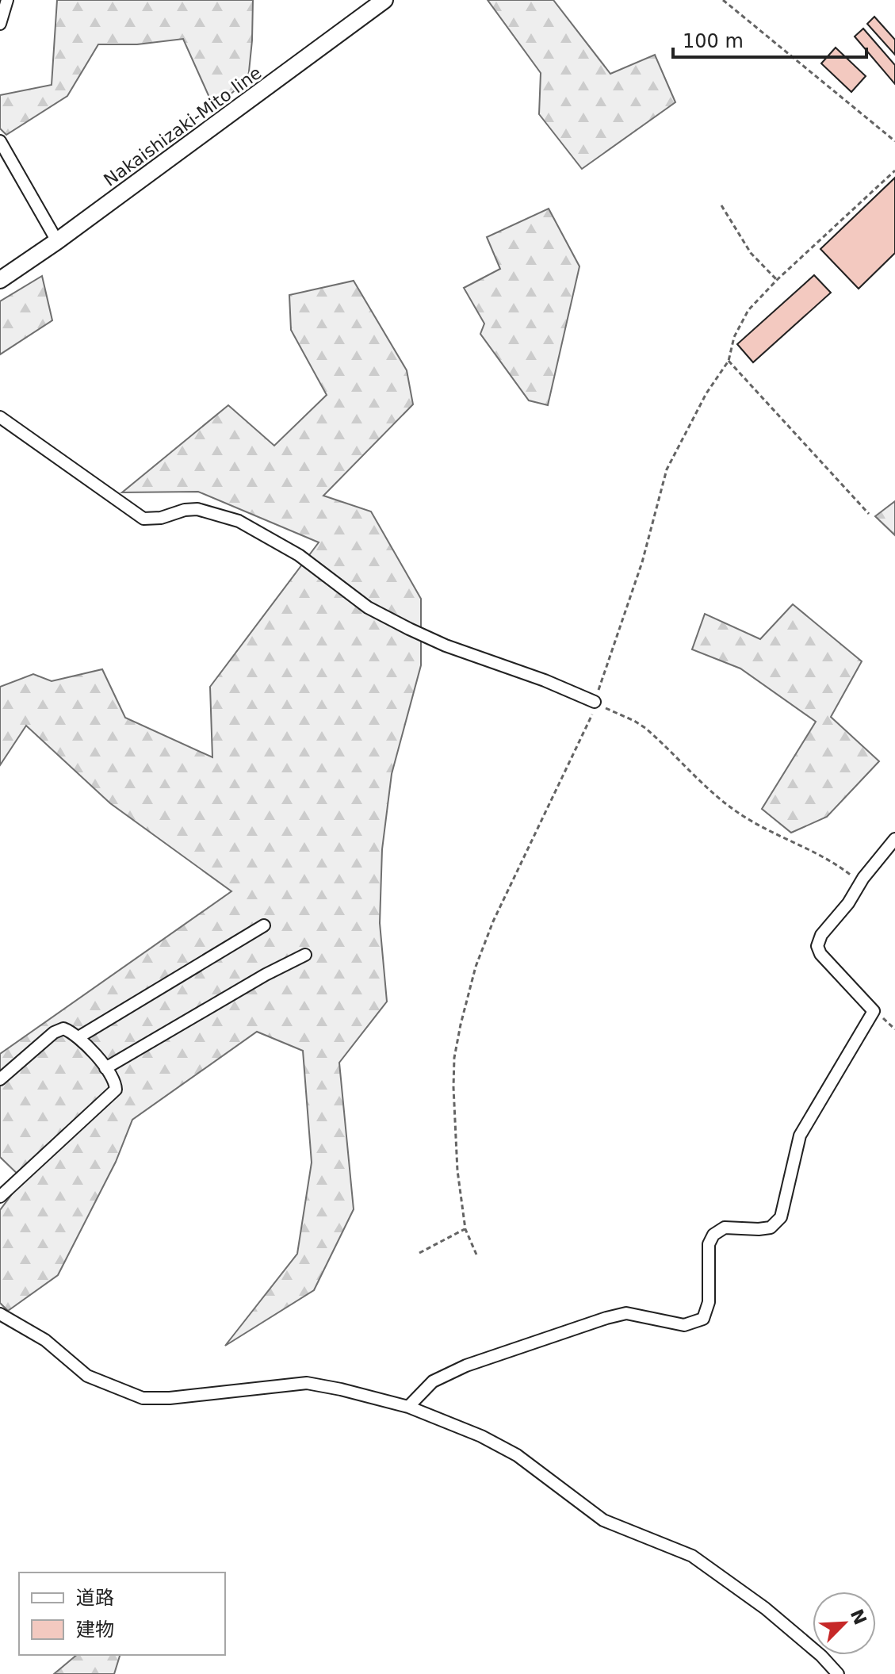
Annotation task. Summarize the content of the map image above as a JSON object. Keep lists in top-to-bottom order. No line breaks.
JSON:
{"streets":{"main road":["Nakaishizaki-Mito line"]},"legend":["道路","建物"],"scale_bar":"100 m","north":"top right"}
